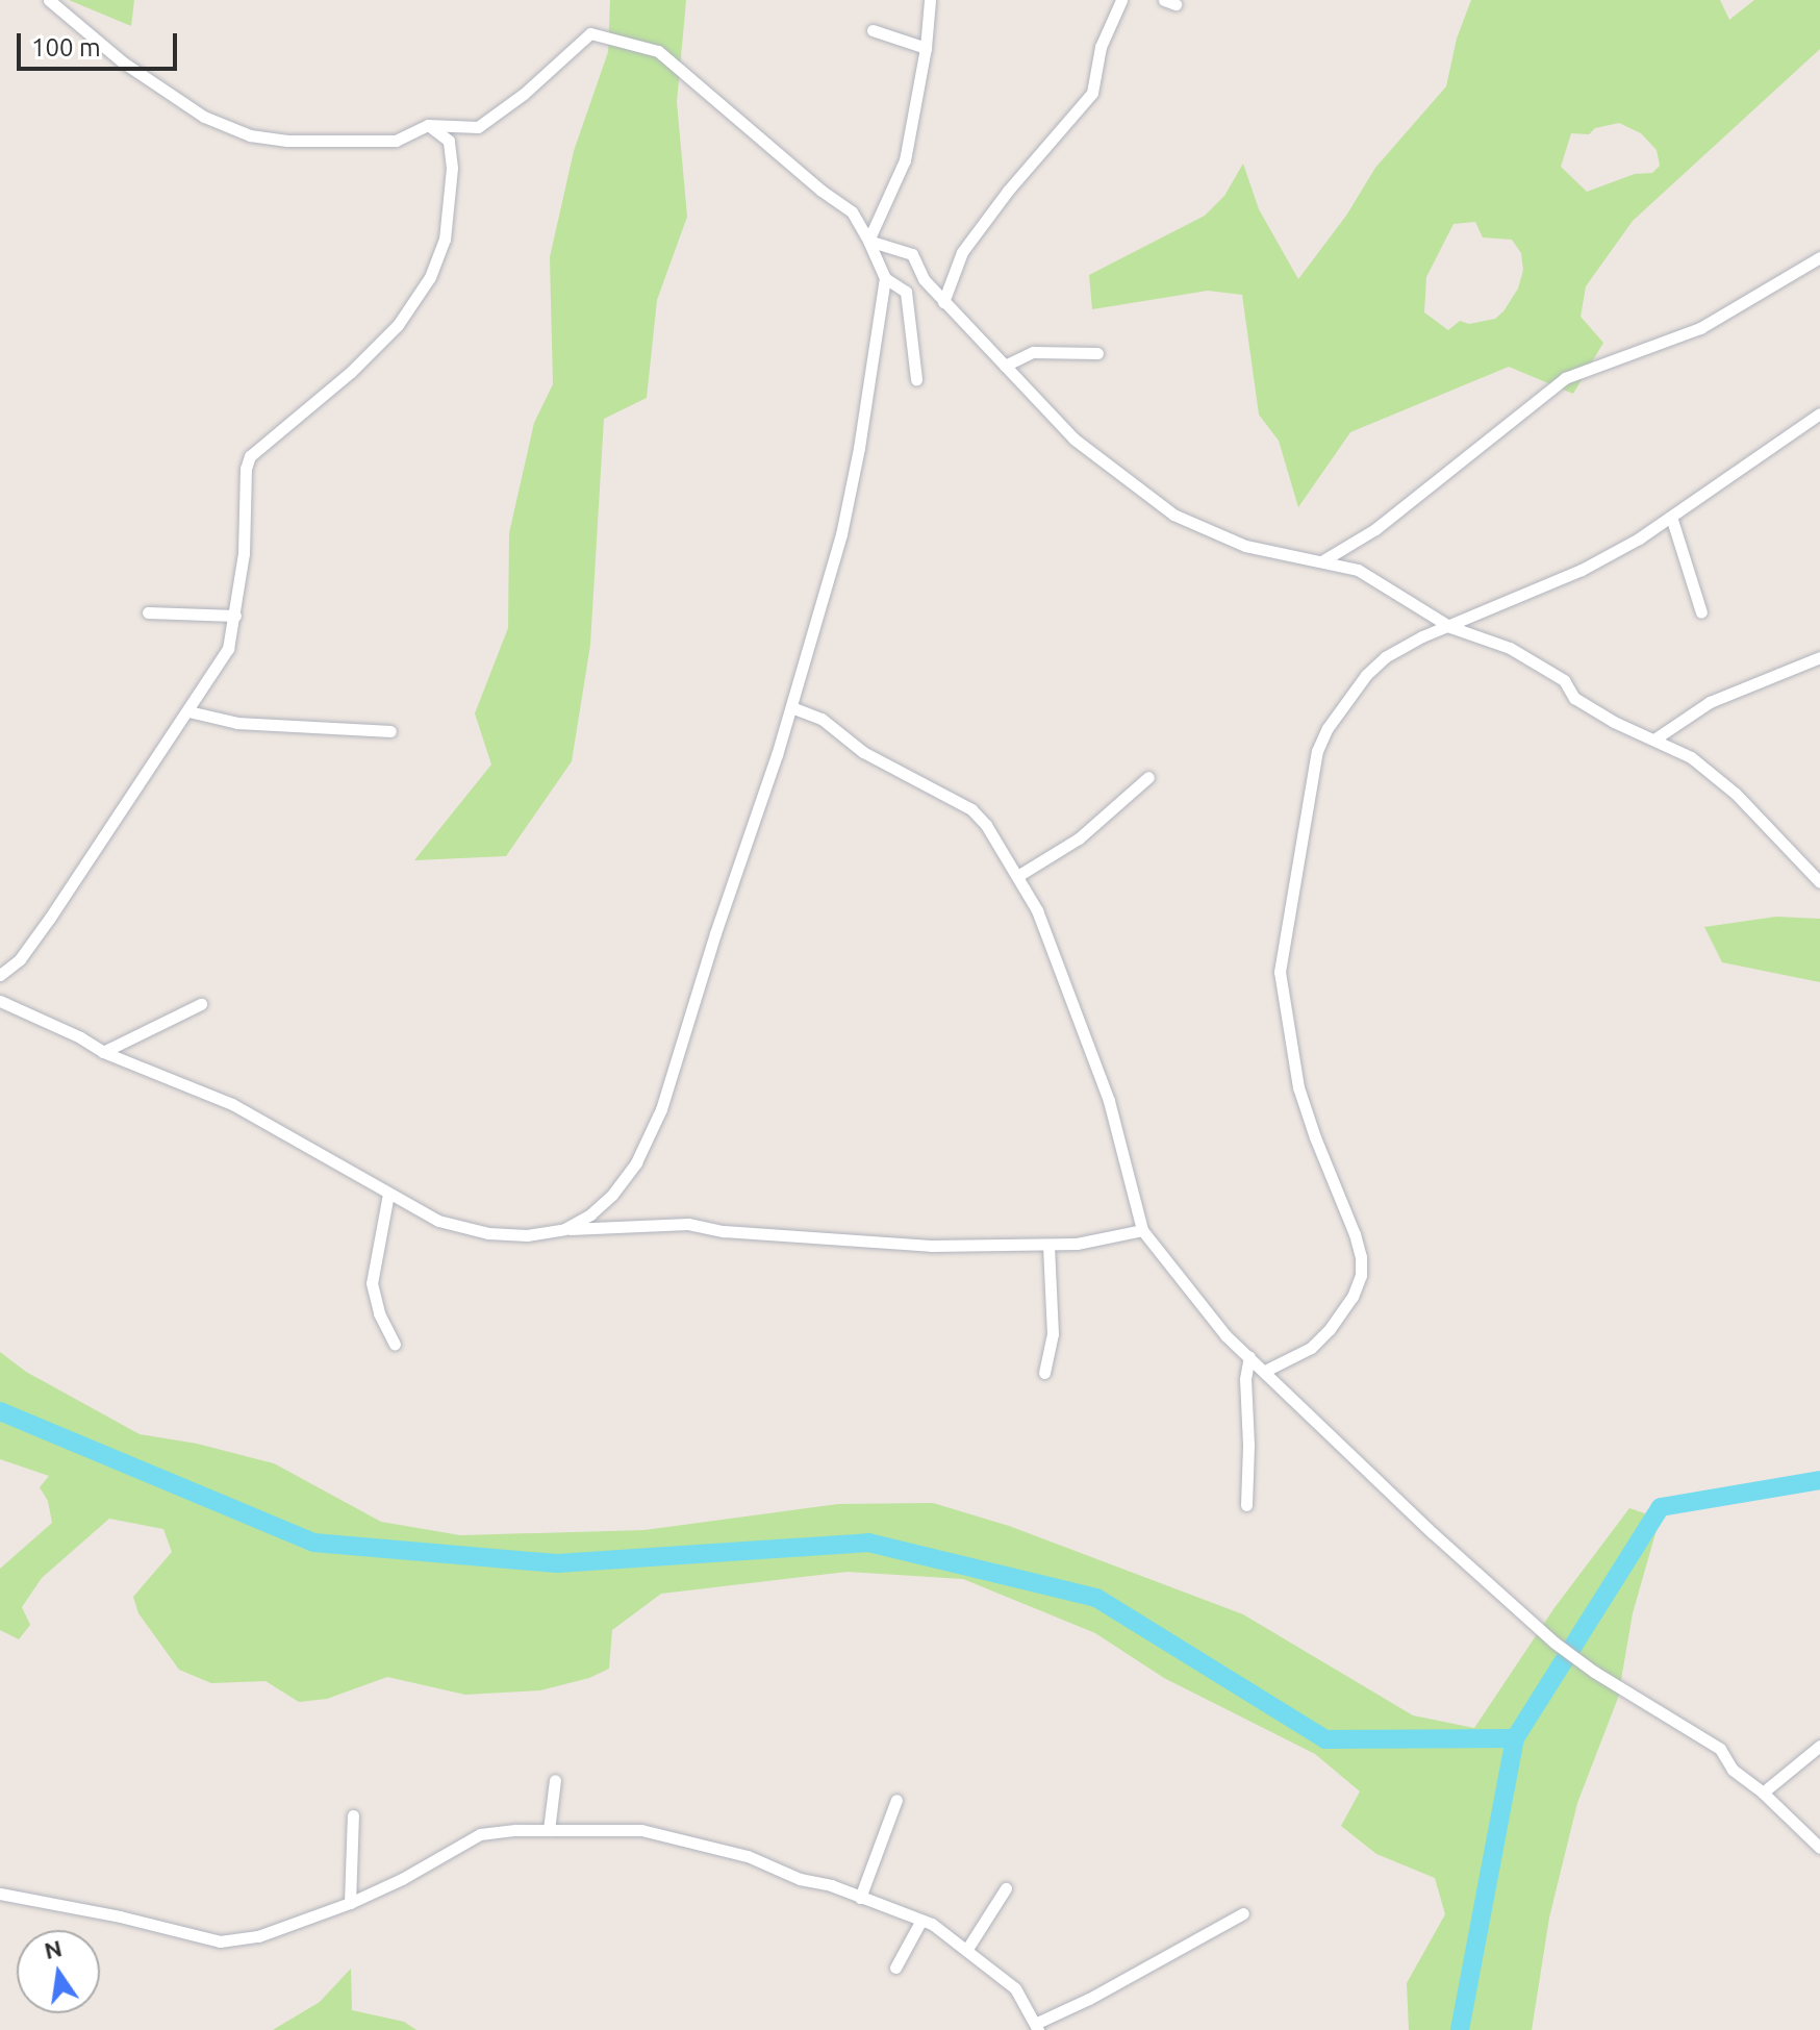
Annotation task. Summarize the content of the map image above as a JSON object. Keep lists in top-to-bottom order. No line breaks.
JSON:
{"scale_bar":"100 m","north":"top"}
